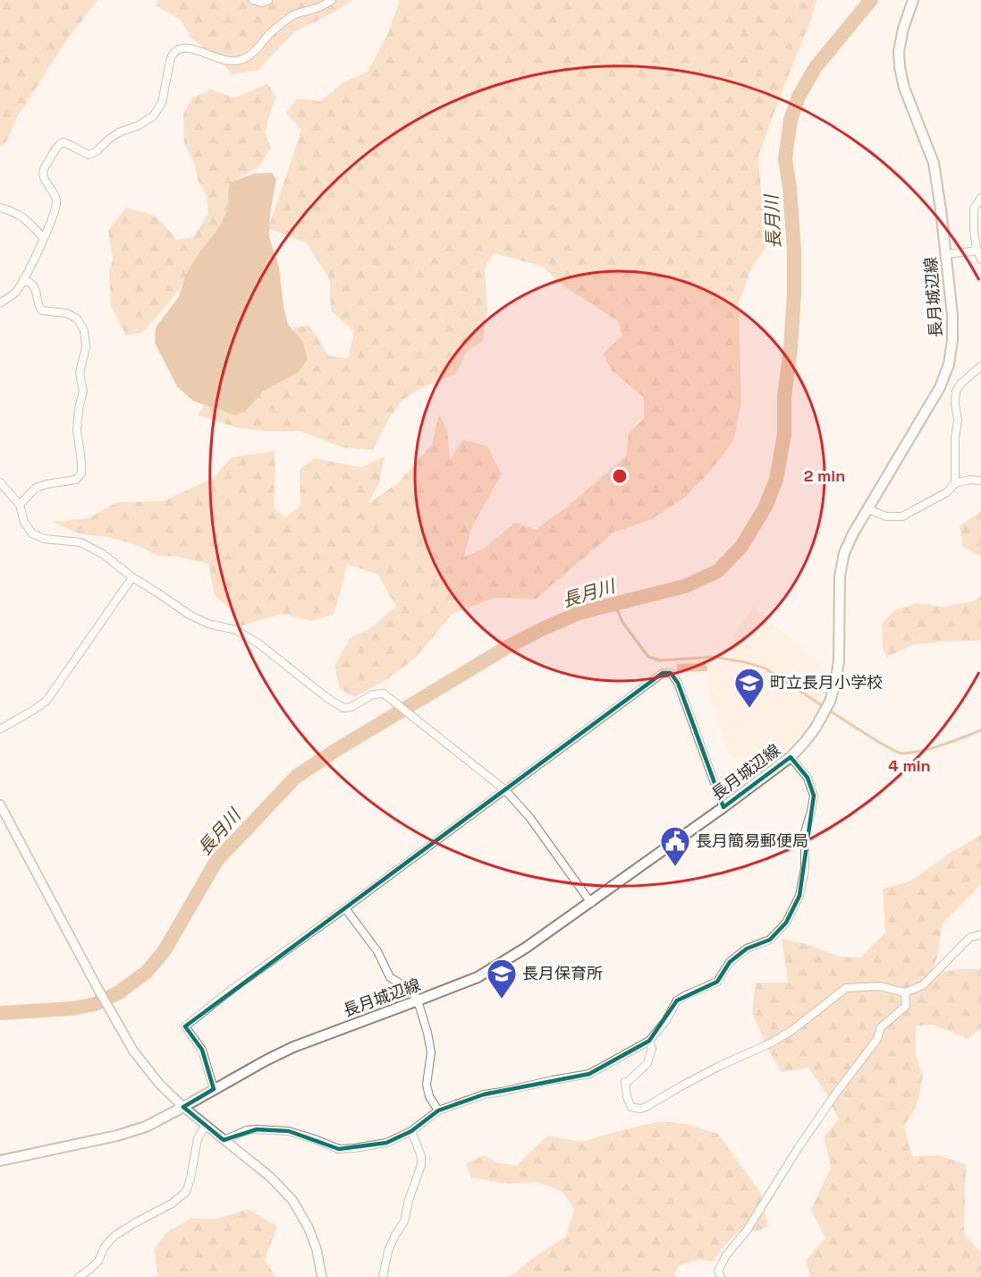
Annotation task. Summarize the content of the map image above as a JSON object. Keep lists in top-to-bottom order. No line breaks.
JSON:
{"streets":{"main road":["長月城辺線"]},"water":["長月川"],"places":{"school or university":["町立長月小学校","長月保育所"],"public building":["長月簡易郵便局"]},"rings":["2 min","4 min"]}
